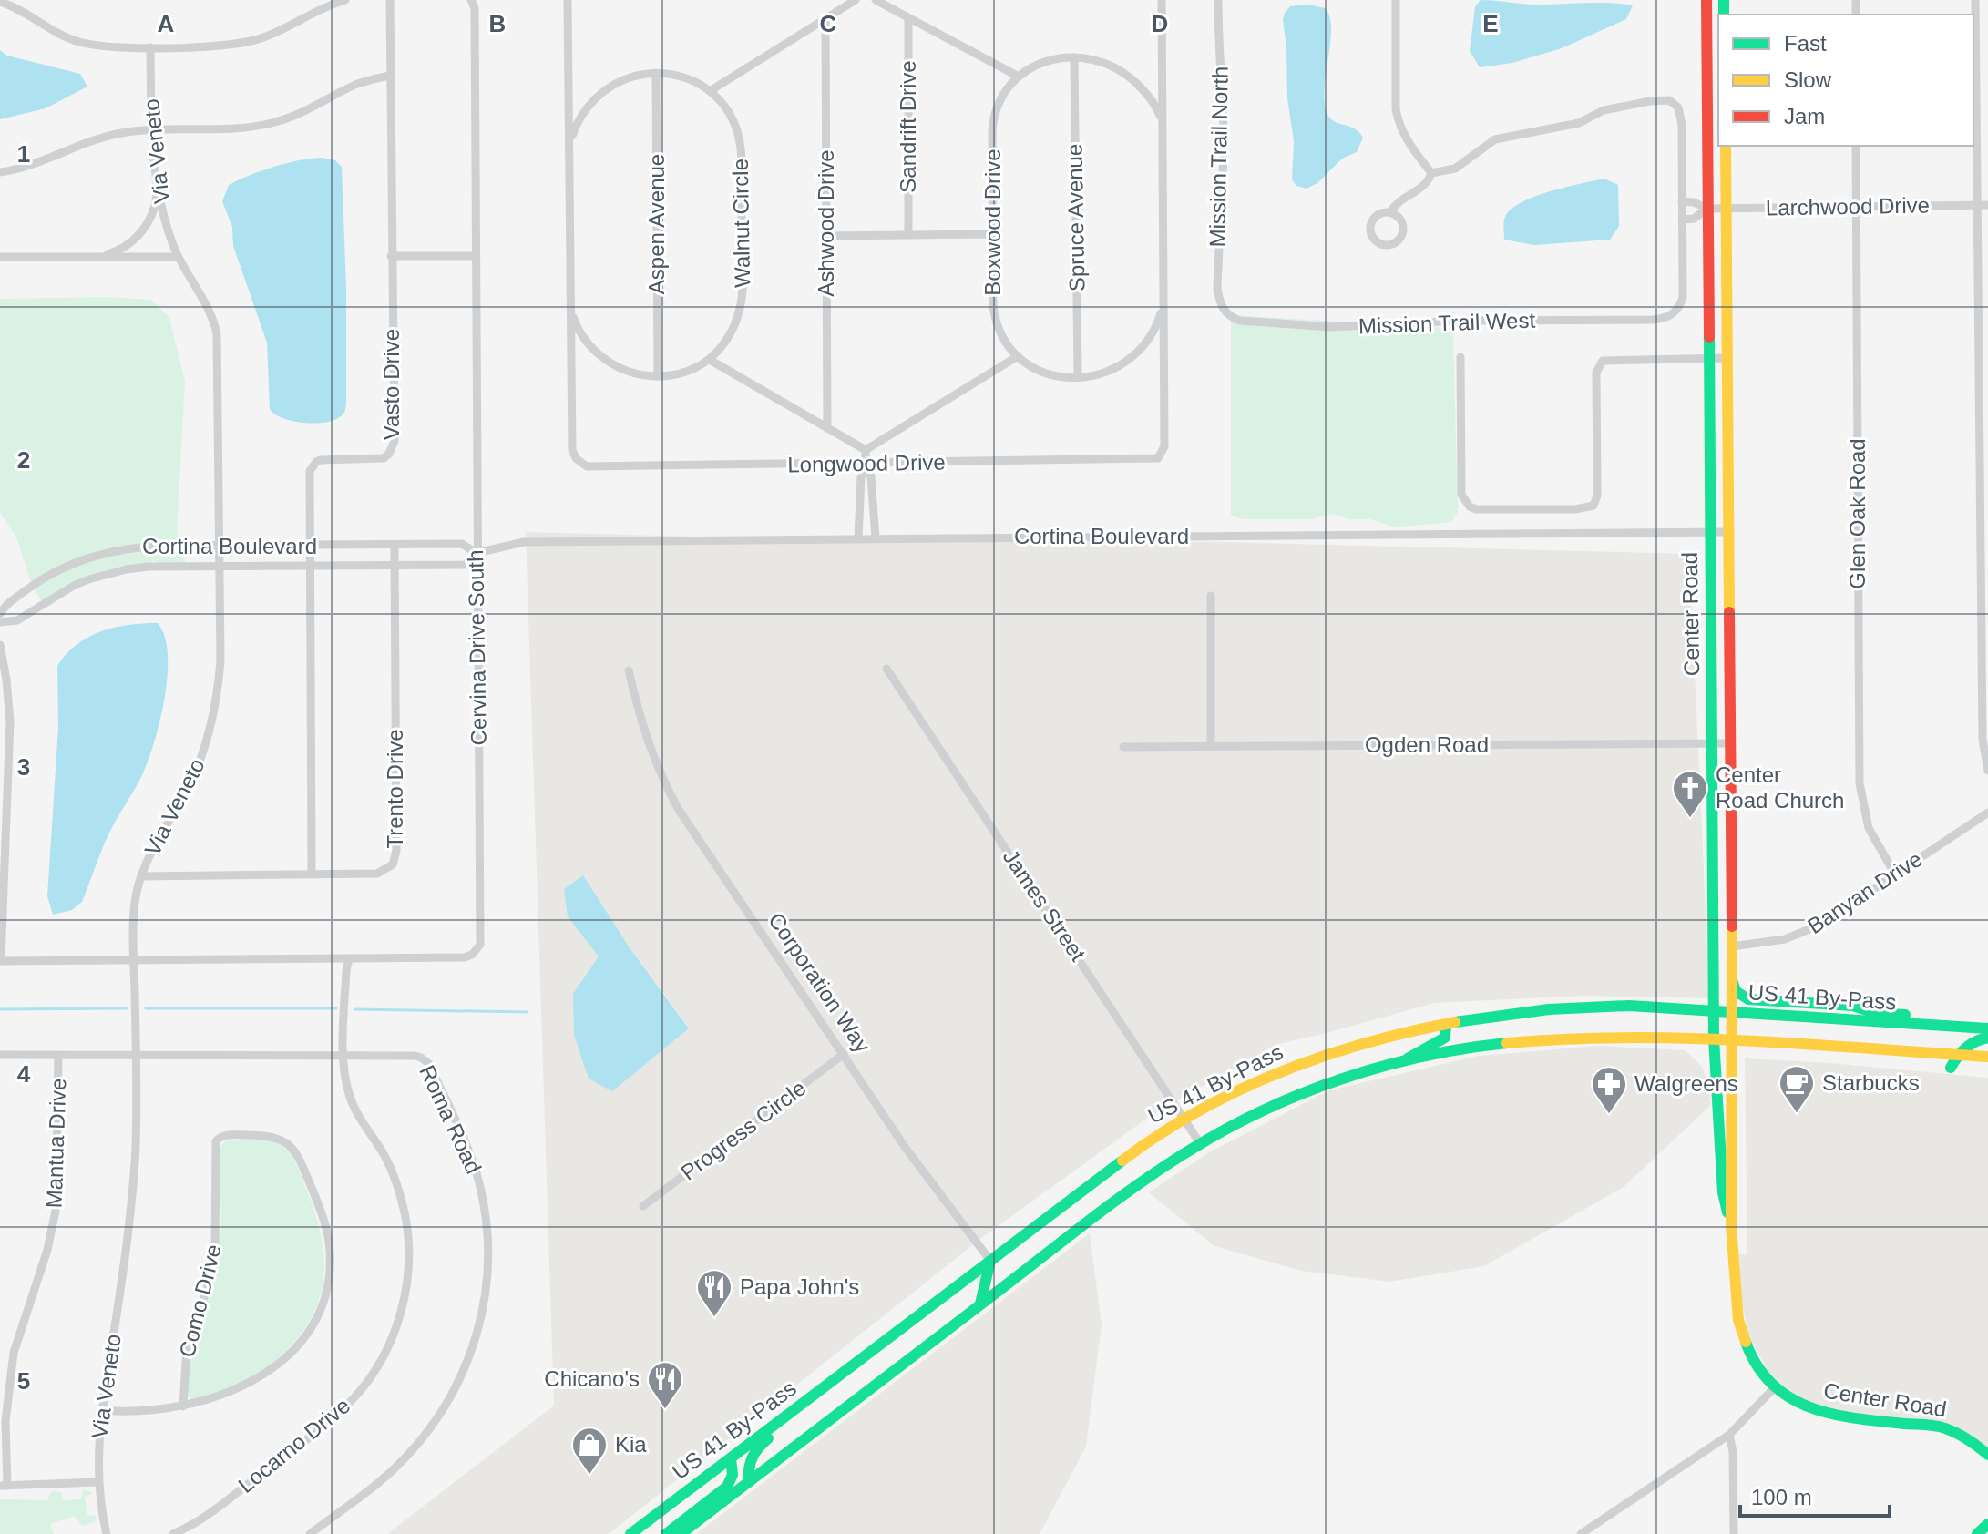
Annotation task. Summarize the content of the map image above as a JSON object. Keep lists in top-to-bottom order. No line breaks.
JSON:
{"streets":{"main road":["Center Road","US 41 By-Pass"],"street":["Sandrift Drive","Via Veneto","Mission Trail North","Larchwood Drive","Spruce Avenue","Boxwood Drive","Walnut Circle","Ashwood Drive","Aspen Avenue","Mission Trail West","Vasto Drive","Longwood Drive","Glen Oak Road","Cortina Boulevard","Cervina Drive South","Ogden Road","Trento Drive","Banyan Drive","James Street","Corporation Way","Roma Road","Progress Circle","Mantua Drive","Como Drive","Locarno Drive"]},"crossings":[["Via Veneto","Cortina Boulevard"],["Via Veneto","Cervina Drive South"],["Via Veneto","Trento Drive"],["Via Veneto","Roma Road"],["Via Veneto","Como Drive"],["Mission Trail North","Mission Trail West"],["Larchwood Drive","Glen Oak Road"],["Larchwood Drive","Center Road"],["Spruce Avenue","Boxwood Drive"],["Boxwood Drive","Longwood Drive"],["Walnut Circle","Aspen Avenue"],["Walnut Circle","Longwood Drive"],["Vasto Drive","Cortina Boulevard"],["Vasto Drive","Trento Drive"],["Glen Oak Road","Banyan Drive"],["Cortina Boulevard","Center Road"],["Cortina Boulevard","Cervina Drive South"],["Cortina Boulevard","Trento Drive"],["Center Road","Ogden Road"],["Center Road","Banyan Drive"],["Center Road","US 41 By-Pass"],["Cervina Drive South","Locarno Drive"],["James Street","US 41 By-Pass"],["Corporation Way","US 41 By-Pass"],["Corporation Way","Progress Circle"],["Roma Road","Mantua Drive"],["Roma Road","Locarno Drive"]],"places":{"church":["Center Road Church"],"cafe":["Starbucks"],"pharmacy":["Walgreens"],"restaurant":["Papa John's","Chicano's"],"shop":["Kia"]},"legend":["Fast","Slow","Jam"],"scale_bar":"100 m","grid":{"columns":["A","B","C","D","E"],"rows":["1","2","3","4","5"]}}
